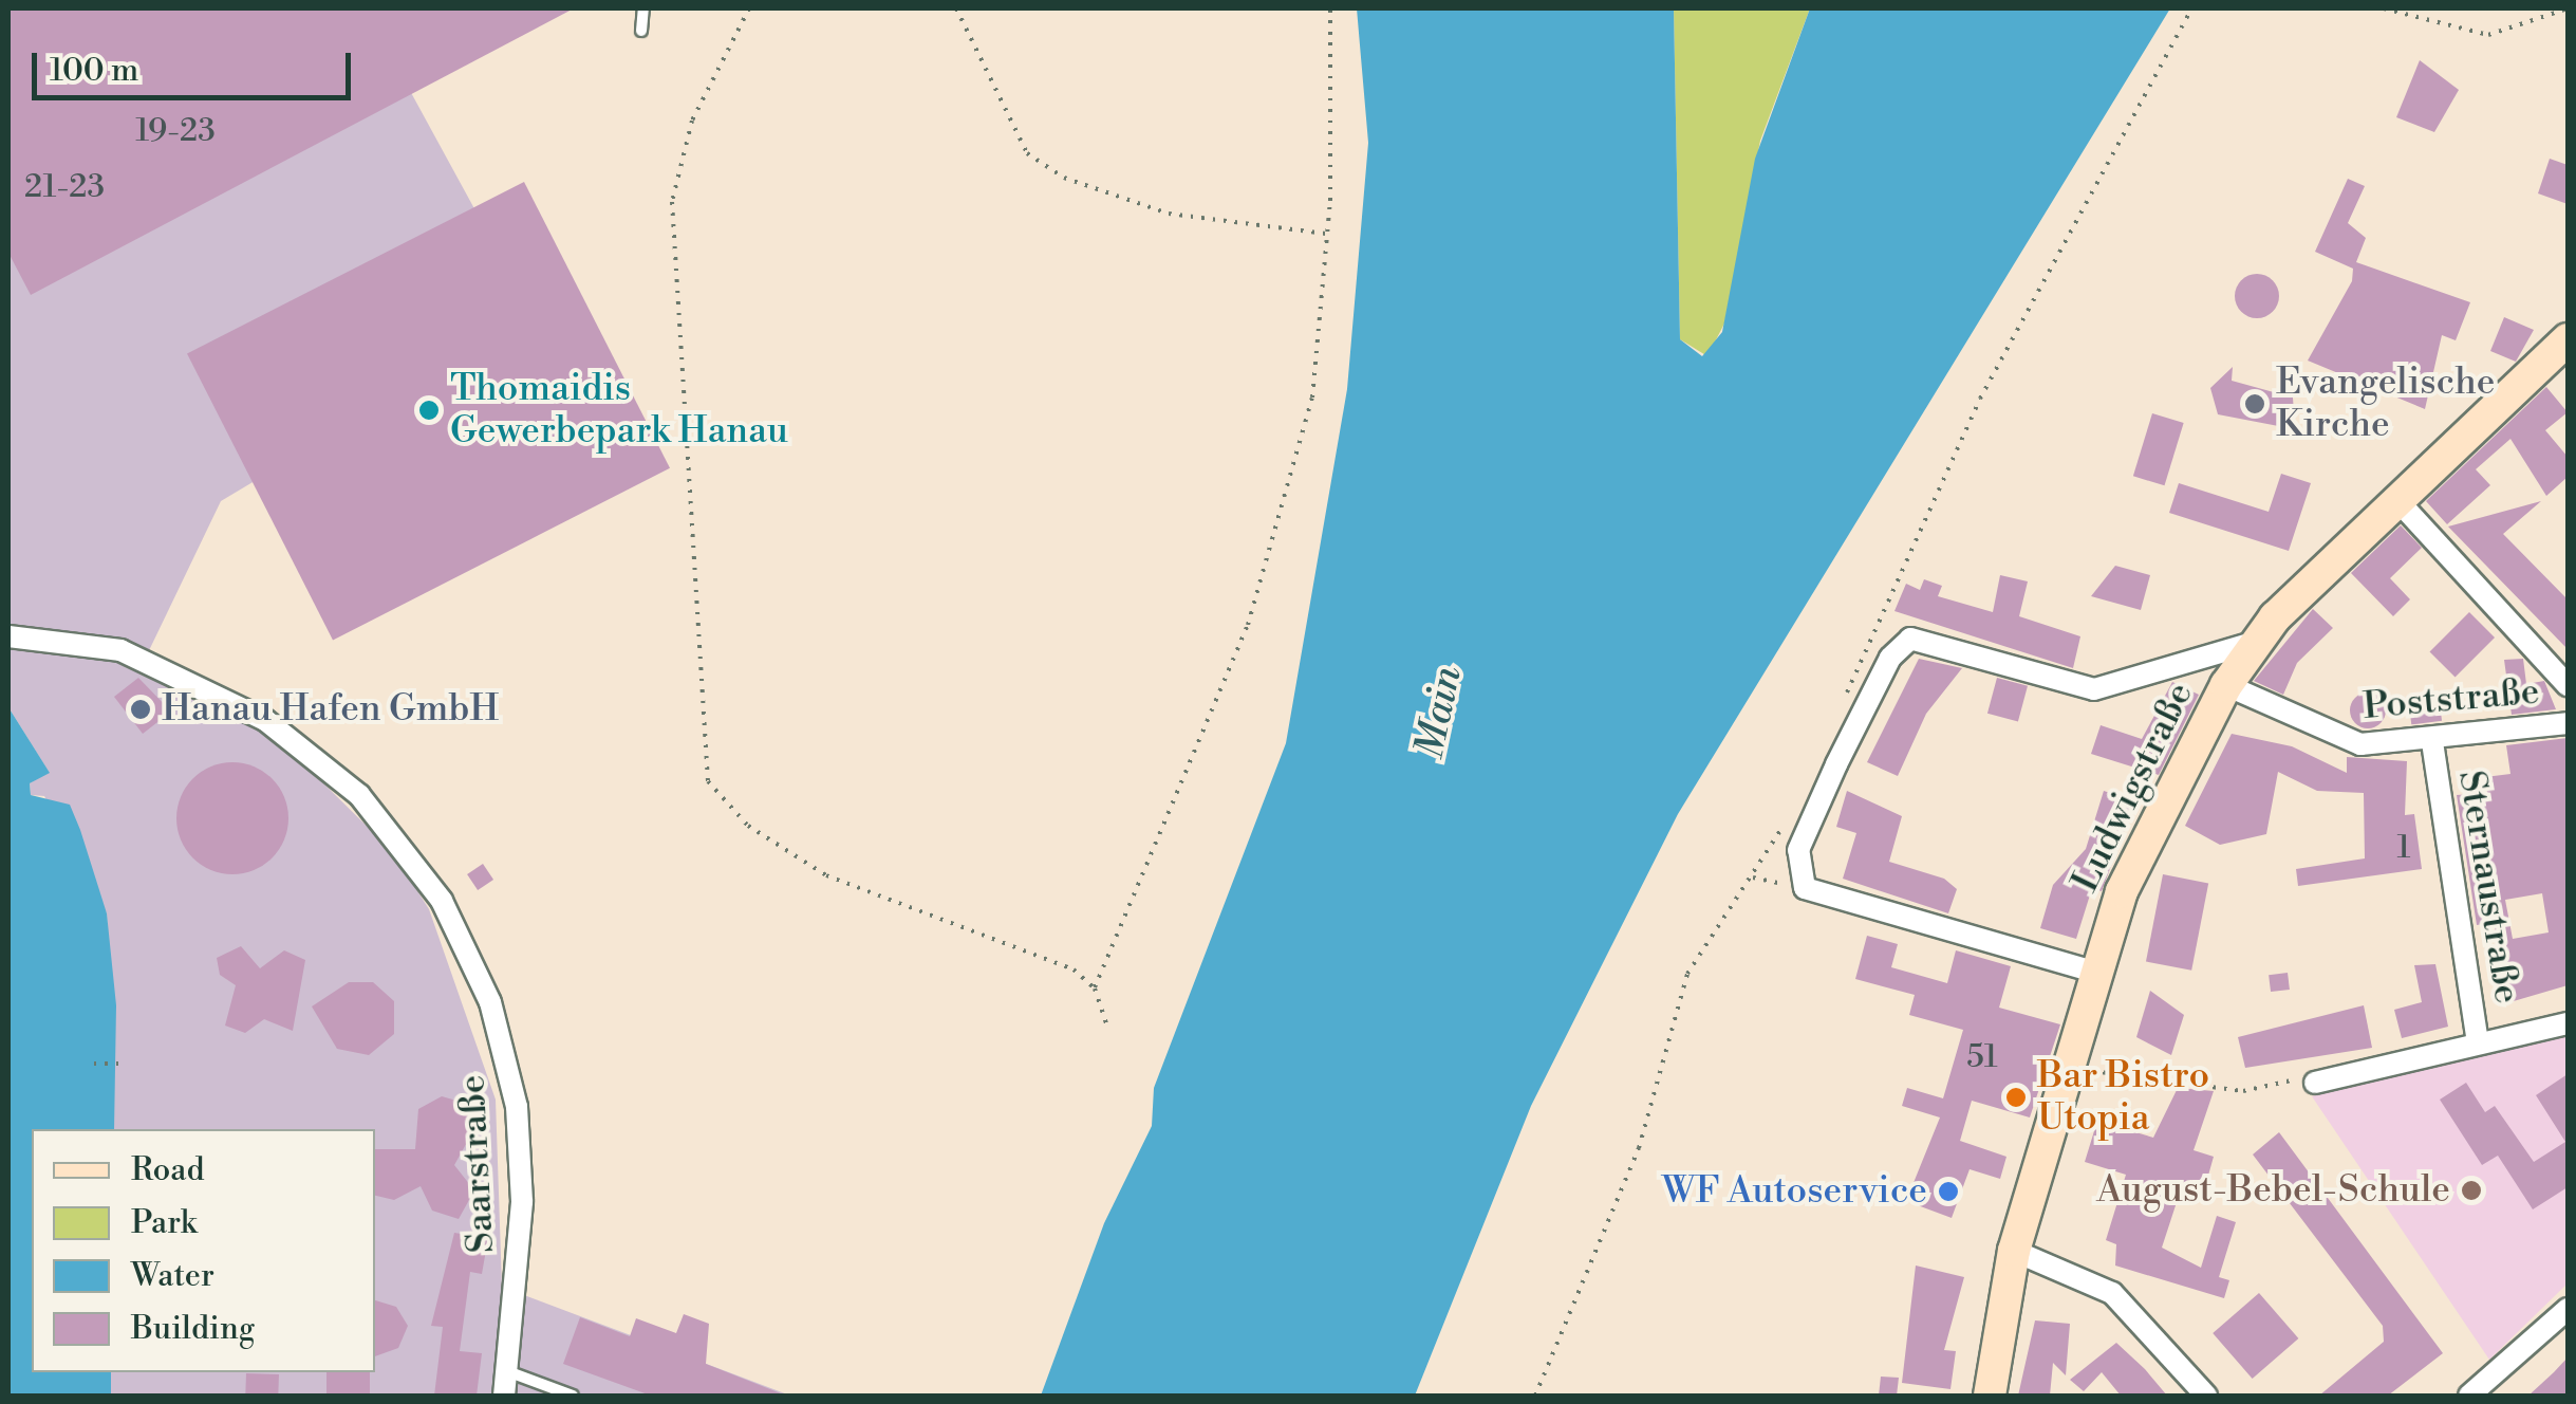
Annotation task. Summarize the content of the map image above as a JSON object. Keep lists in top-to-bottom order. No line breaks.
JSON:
{"streets":{"main road":["Ludwigstraße"],"street":["Poststraße","Sternaustraße","Saarstraße"]},"crossings":[["Poststraße","Ludwigstraße"],["Poststraße","Sternaustraße"]],"water":["Main"],"places":["Evangelische Kirche","Thomaidis Gewerbepark Hanau","Hanau Hafen GmbH","Bar Bistro Utopia","August-Bebel-Schule","WF Autoservice"],"house_numbers":["19-23","21-23","1","51"],"legend":["Road","Park","Water","Building"],"scale_bar":"100 m"}
